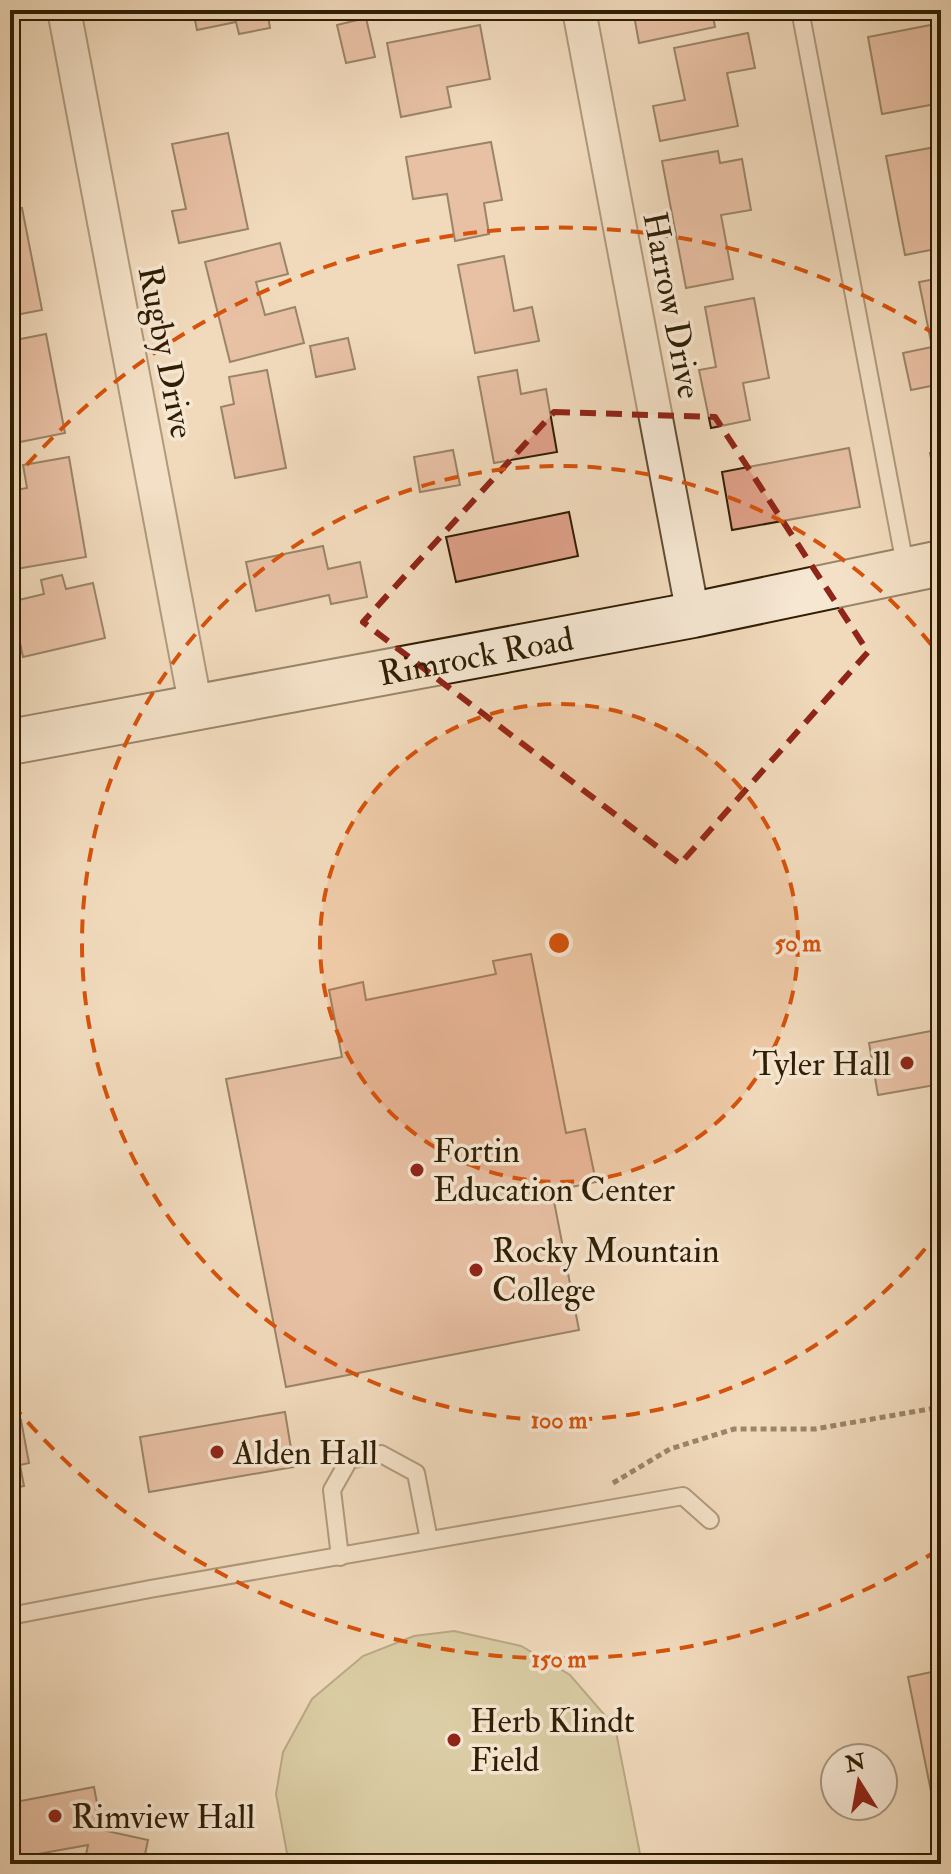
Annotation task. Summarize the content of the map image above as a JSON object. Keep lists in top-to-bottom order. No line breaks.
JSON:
{"streets":{"main road":["Rimrock Road"],"street":["Harrow Drive","Rugby Drive"]},"crossings":[["Harrow Drive","Rimrock Road"],["Rugby Drive","Rimrock Road"]],"places":["Tyler Hall","Fortin Education Center","Rocky Mountain College","Alden Hall","Herb Klindt Field","Rimview Hall"],"north":"top","rings":["50 m","100 m","150 m"]}
